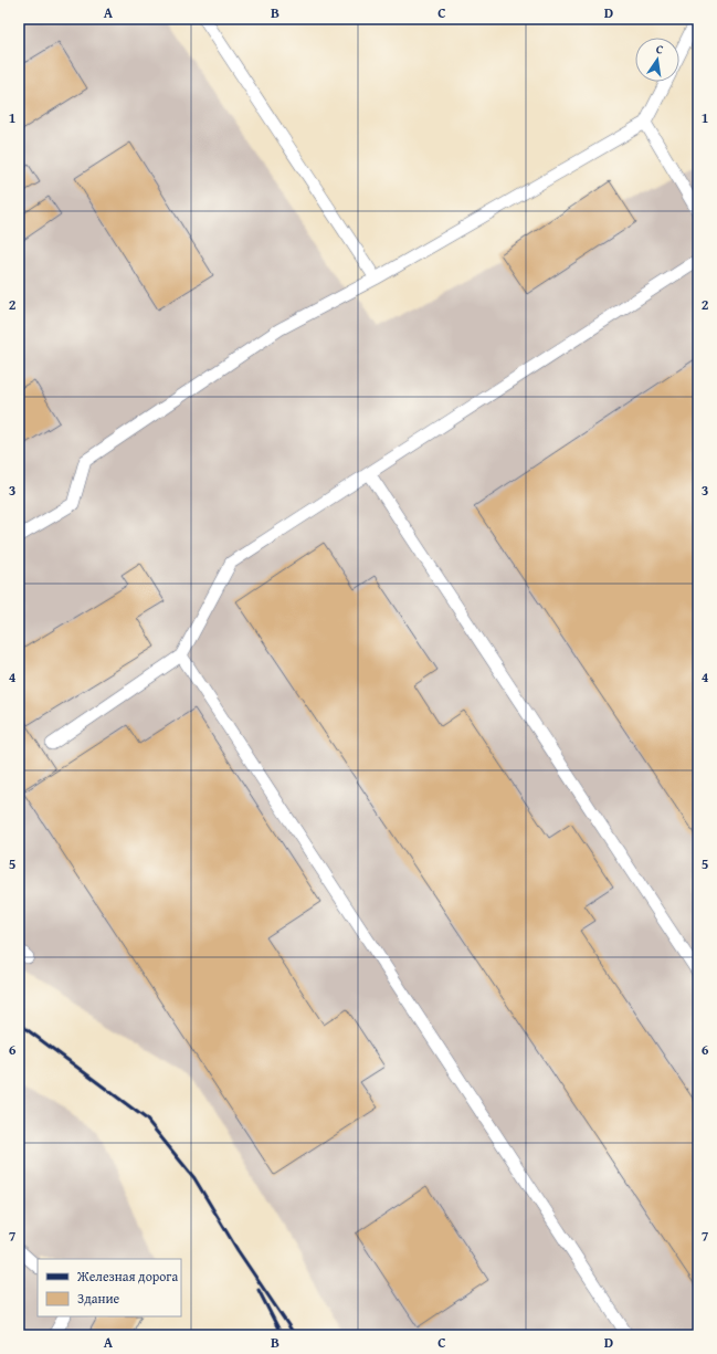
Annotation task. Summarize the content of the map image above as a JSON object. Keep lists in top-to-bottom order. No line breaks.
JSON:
{"legend":["Железная дорога","Здание"],"north":"top","grid":{"columns":["A","B","C","D"],"rows":["1","2","3","4","5","6","7"]}}
